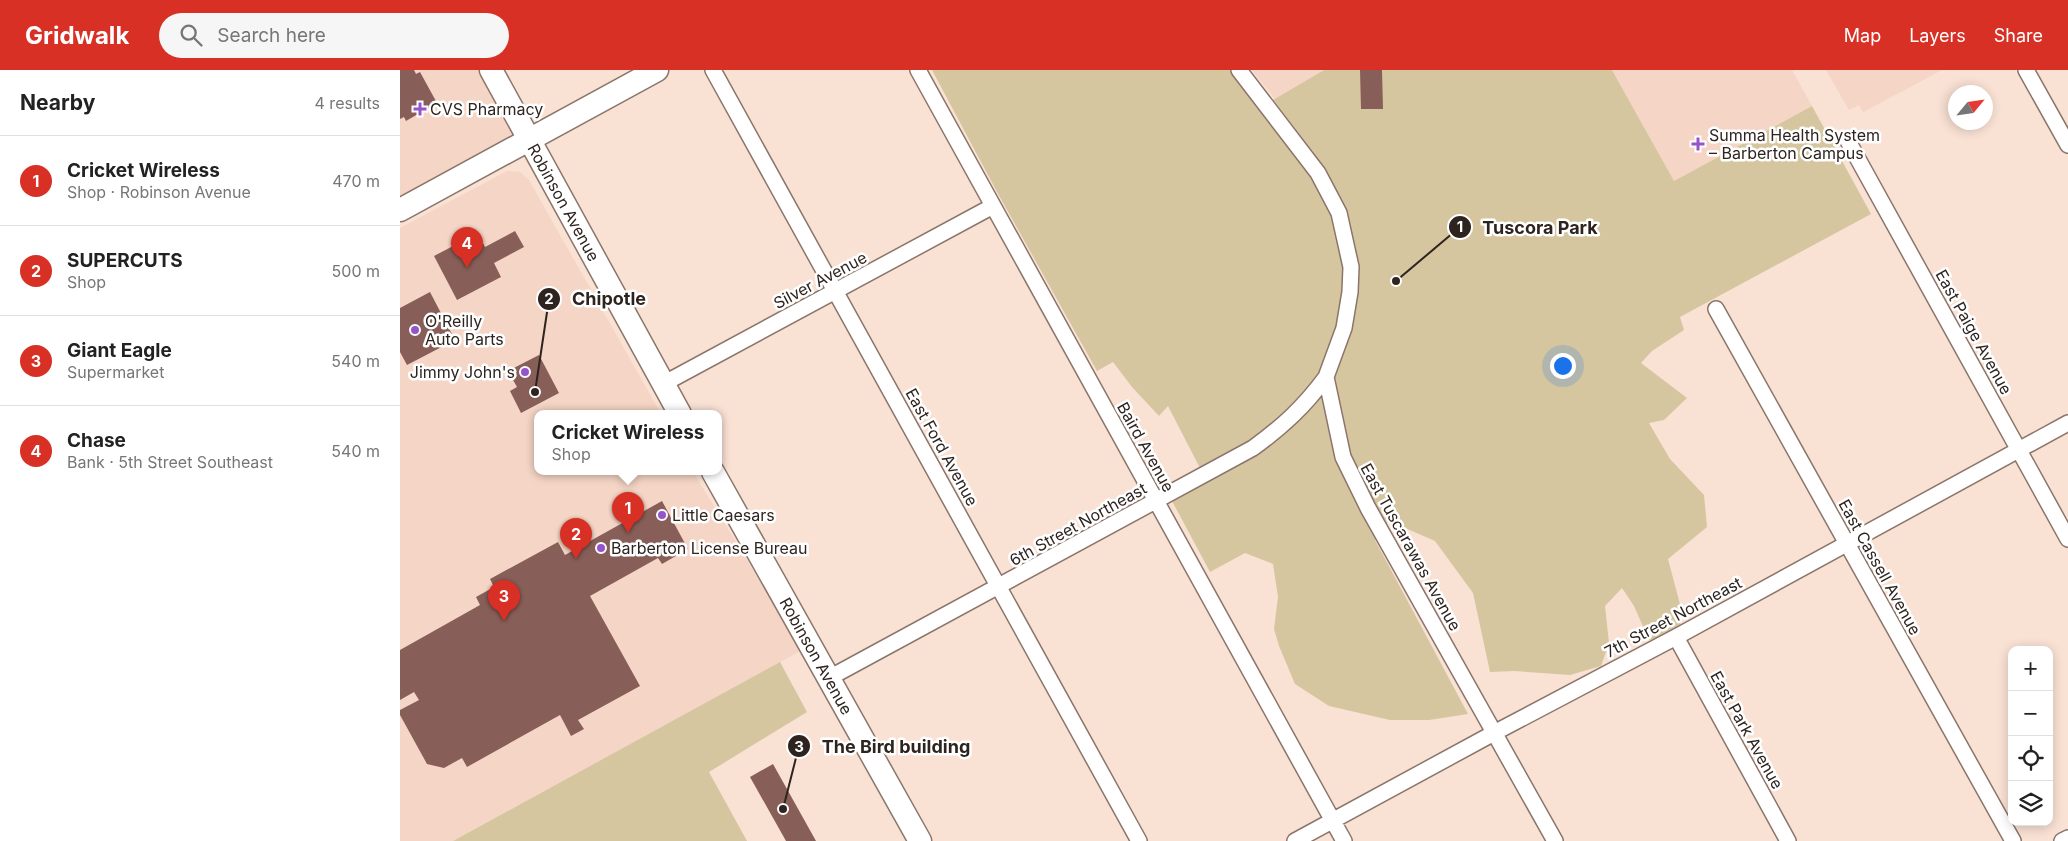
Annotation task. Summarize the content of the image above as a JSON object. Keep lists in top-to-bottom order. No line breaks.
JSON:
{"streets":{"main road":["Robinson Avenue"],"street":["Silver Avenue","East Paige Avenue","East Ford Avenue","Baird Avenue","6th Street Northeast","East Tuscarawas Avenue","East Cassell Avenue","7th Street Northeast","East Park Avenue"]},"crossings":[["Robinson Avenue","Silver Avenue"],["Robinson Avenue","6th Street Northeast"],["Silver Avenue","East Ford Avenue"],["Silver Avenue","Baird Avenue"],["East Paige Avenue","7th Street Northeast"],["East Ford Avenue","6th Street Northeast"],["Baird Avenue","6th Street Northeast"],["Baird Avenue","7th Street Northeast"],["6th Street Northeast","East Tuscarawas Avenue"],["East Tuscarawas Avenue","7th Street Northeast"],["East Cassell Avenue","7th Street Northeast"],["7th Street Northeast","East Park Avenue"]],"places":{"health":["CVS Pharmacy","Summa Health System – Barberton Campus"],"other":["Tuscora Park","O'Reilly Auto Parts","Jimmy John's","Chipotle","Little Caesars","Barberton License Bureau","The Bird building"]},"north":"top right","page":{"header":"Gridwalk","search":"Search here","nav":["Map","Layers","Share"],"heading":["Nearby","4 results"],"list":[{"mark":"1","name":"Cricket Wireless","note":"Shop · Robinson Avenue","value":"470 m"},{"mark":"2","name":"SUPERCUTS","note":"Shop","value":"500 m"},{"mark":"3","name":"Giant Eagle","note":"Supermarket","value":"540 m"},{"mark":"4","name":"Chase","note":"Bank · 5th Street Southeast","value":"540 m"}],"pins":["4","1","2","3"],"popup":["Cricket Wireless","Shop"],"map_buttons":["+","−"]}}
